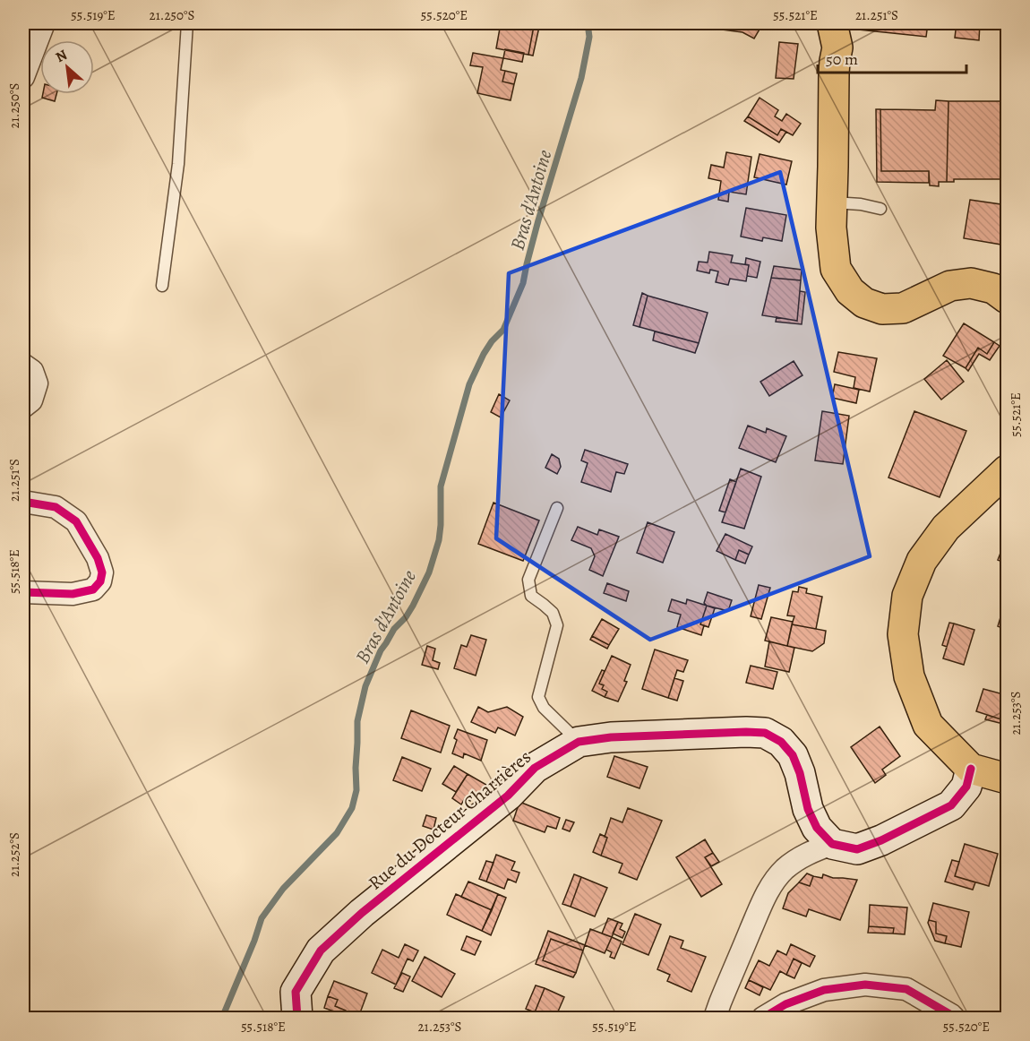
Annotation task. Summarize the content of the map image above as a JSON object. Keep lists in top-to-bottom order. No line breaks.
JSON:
{"streets":{"street":["Rue du Docteur Charrières"]},"water":["Bras d'Antoine"],"scale_bar":"50 m","north":"top left","coordinates":["55.519°E","21.250°S","55.520°E","55.521°E","21.251°S","55.518°E","21.253°S","21.252°S"]}
